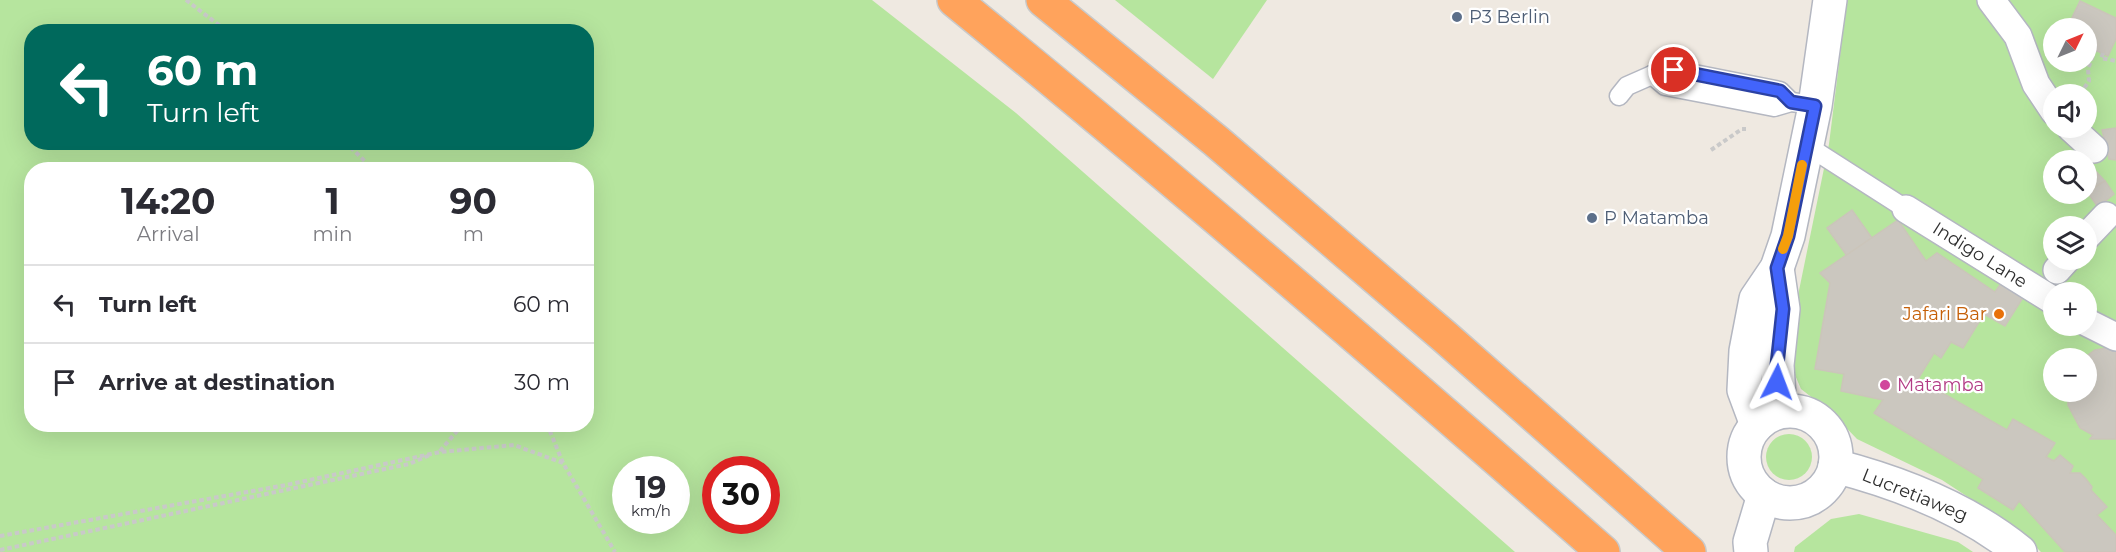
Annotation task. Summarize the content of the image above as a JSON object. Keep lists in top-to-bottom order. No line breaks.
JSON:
{"streets":{"street":["Indigo Lane","Lucretiaweg"]},"places":["P3 Berlin","P Matamba","Jafari Bar","Matamba"],"north":"top right","page":{"map_buttons":["+","−"],"turn":["60 m","Turn left"],"eta":["14:20","Arrival","1","min","90","m"],"list":[{"name":"Turn left","value":"60 m"},{"name":"Arrive at destination","value":"30 m"}],"speed":"19 km/h","limit":"30"}}
